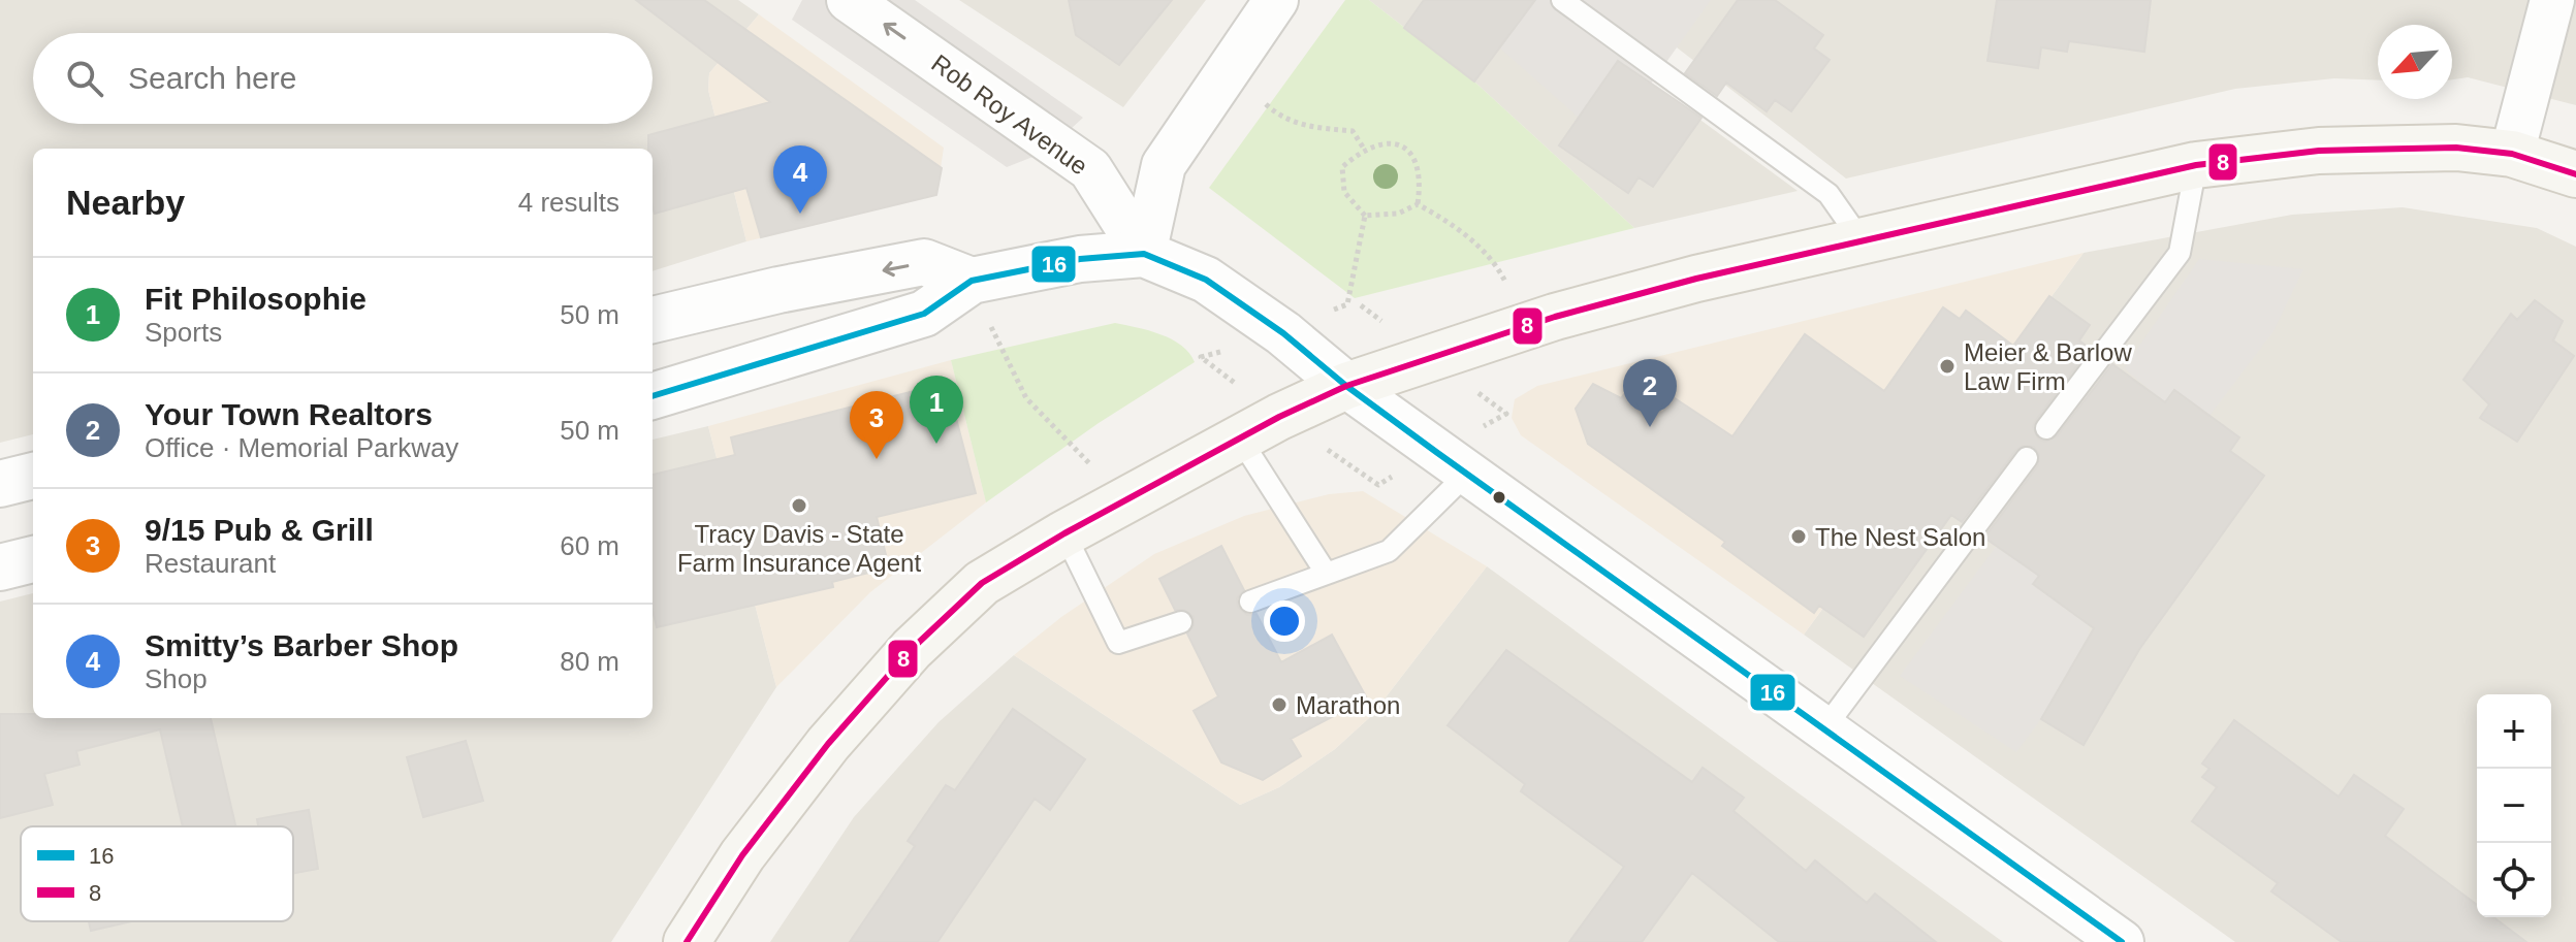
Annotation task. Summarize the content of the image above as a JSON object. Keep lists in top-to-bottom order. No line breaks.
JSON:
{"streets":{"street":["Rob Roy Avenue"]},"one_way":["Rob Roy Avenue"],"places":["Meier & Barlow Law Firm","Tracy Davis - State Farm Insurance Agent","The Nest Salon","Marathon"],"lines":["transit line 8","transit line 16"],"legend":["16","8"],"north":"bottom left","page":{"search":"Search here","pins":["4","2","1","3"],"heading":["Nearby","4 results"],"list":[{"mark":"1","name":"Fit Philosophie","note":"Sports","value":"50 m"},{"mark":"2","name":"Your Town Realtors","note":"Office · Memorial Parkway","value":"50 m"},{"mark":"3","name":"9/15 Pub & Grill","note":"Restaurant","value":"60 m"},{"mark":"4","name":"Smitty’s Barber Shop","note":"Shop","value":"80 m"}],"map_buttons":["+","−"]}}
